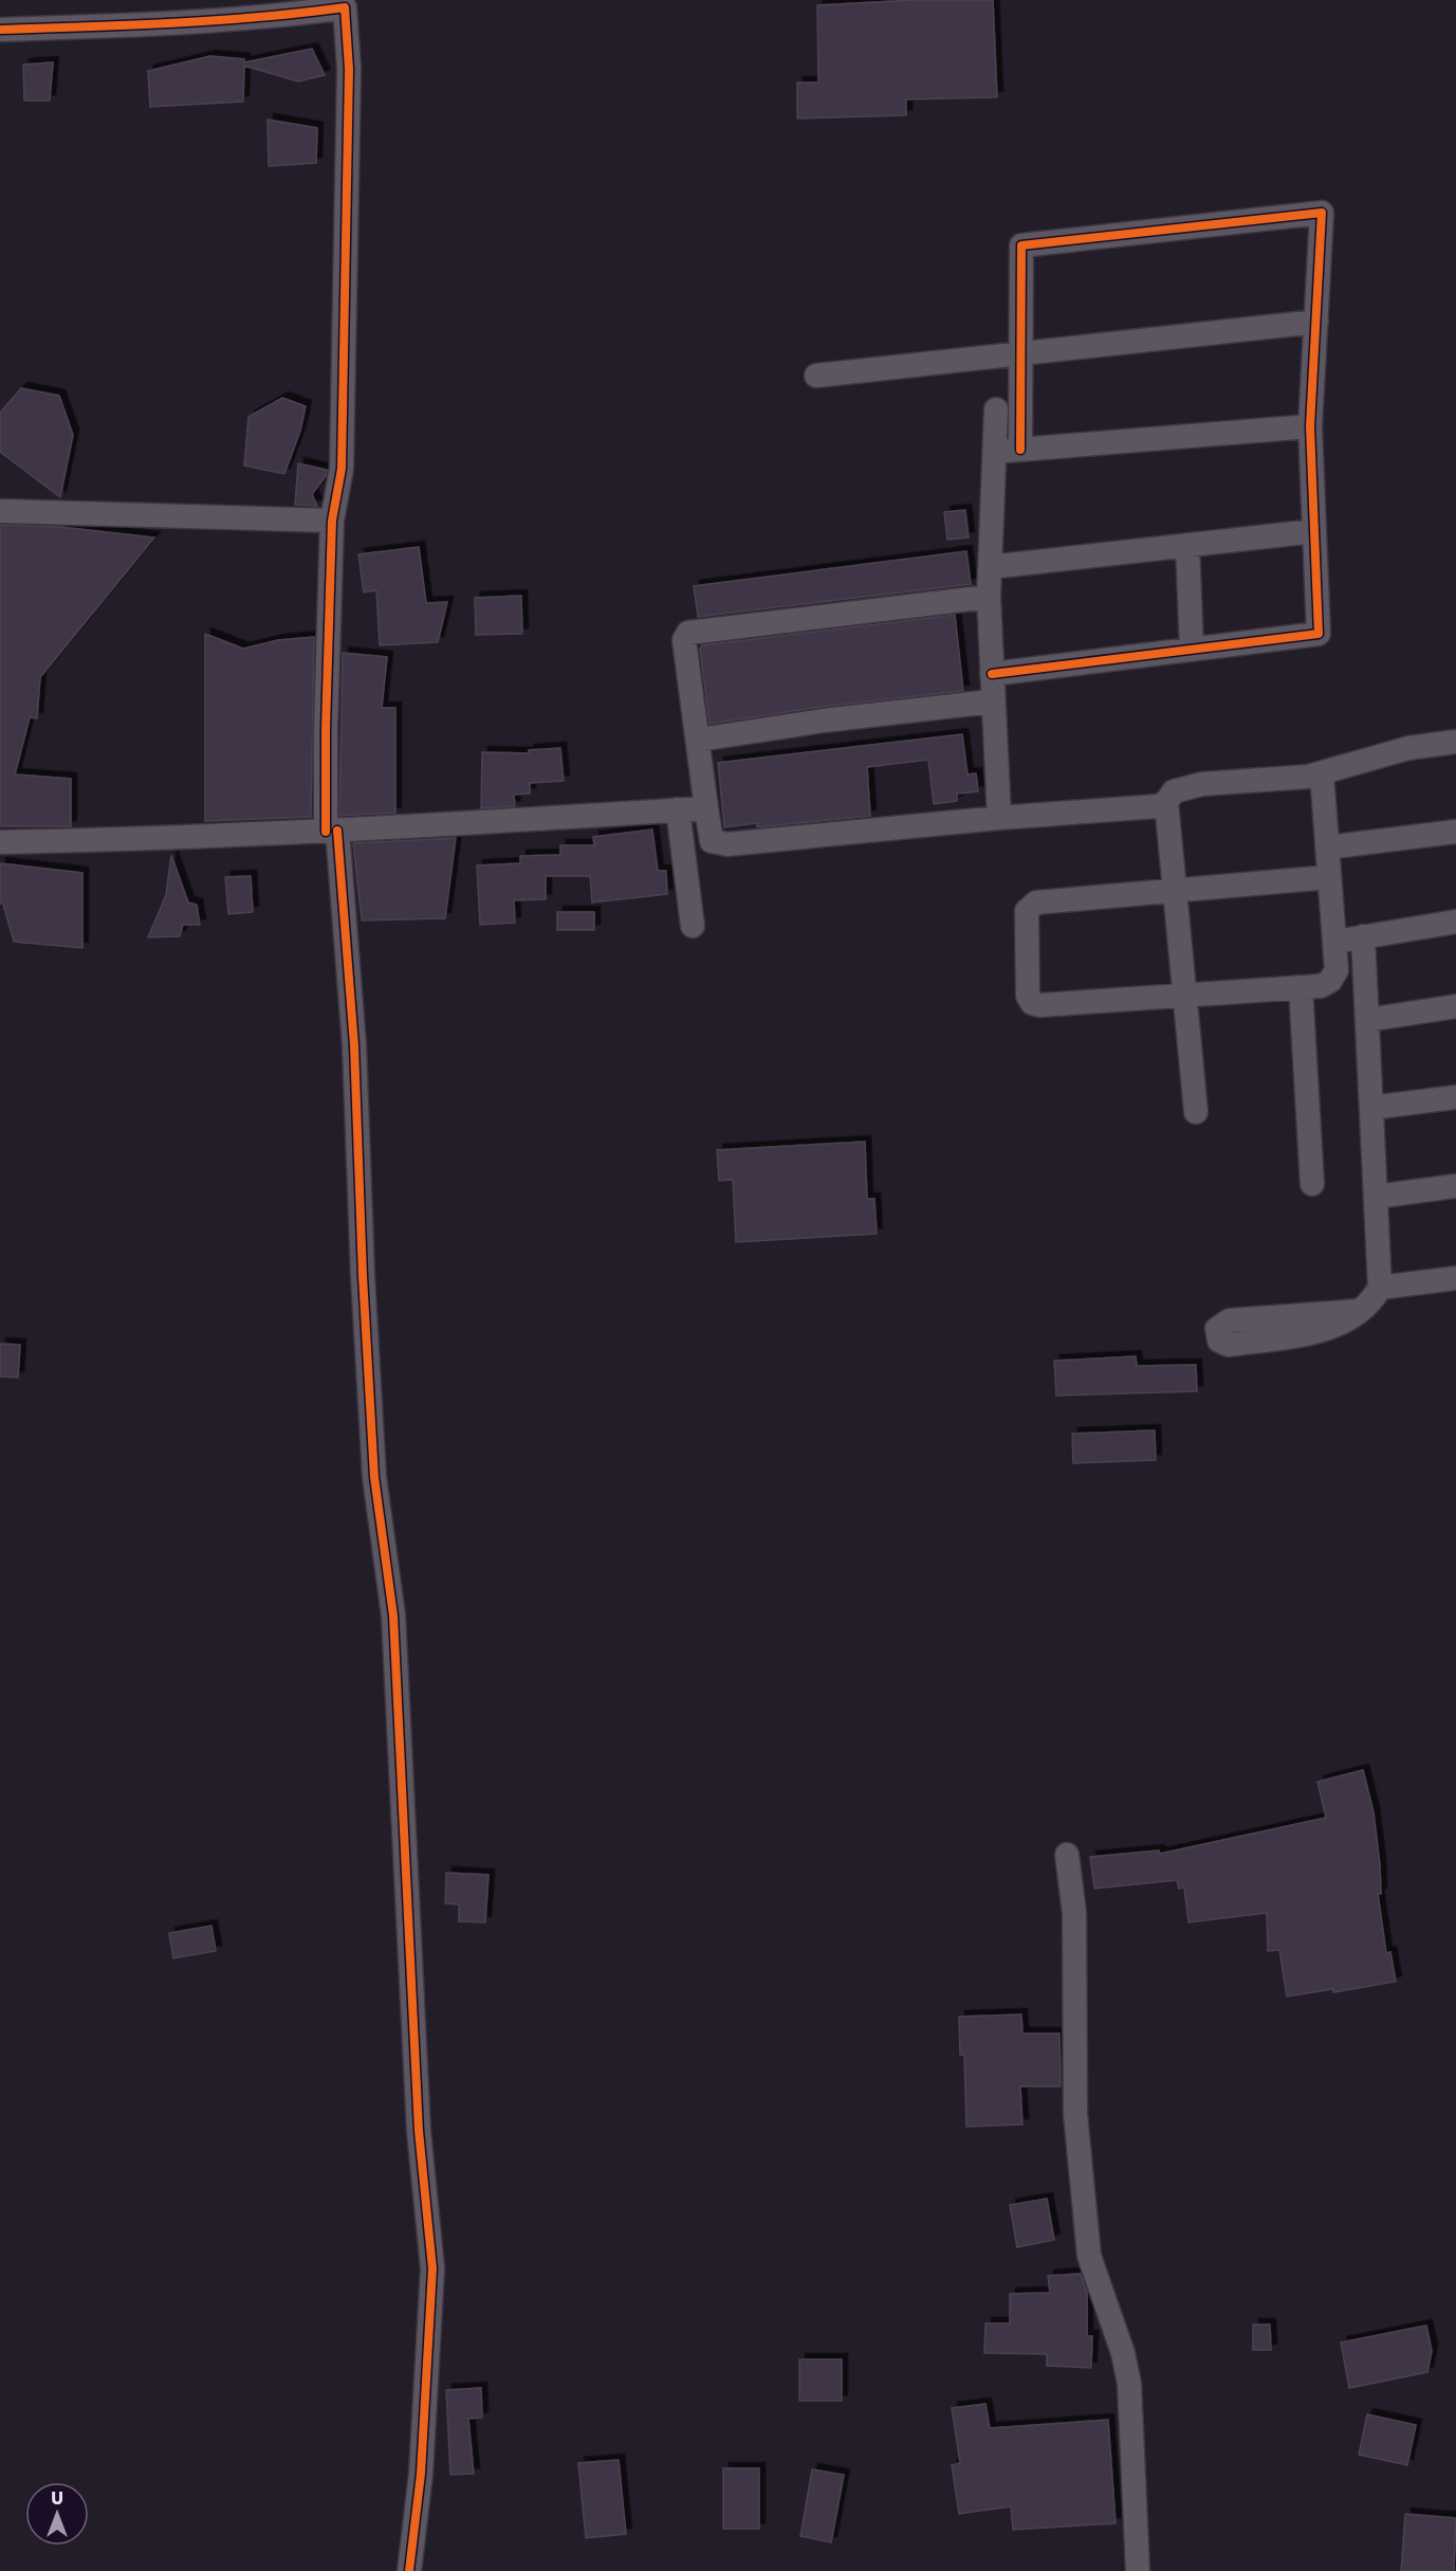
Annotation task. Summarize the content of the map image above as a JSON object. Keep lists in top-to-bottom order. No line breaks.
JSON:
{"north":"top"}
